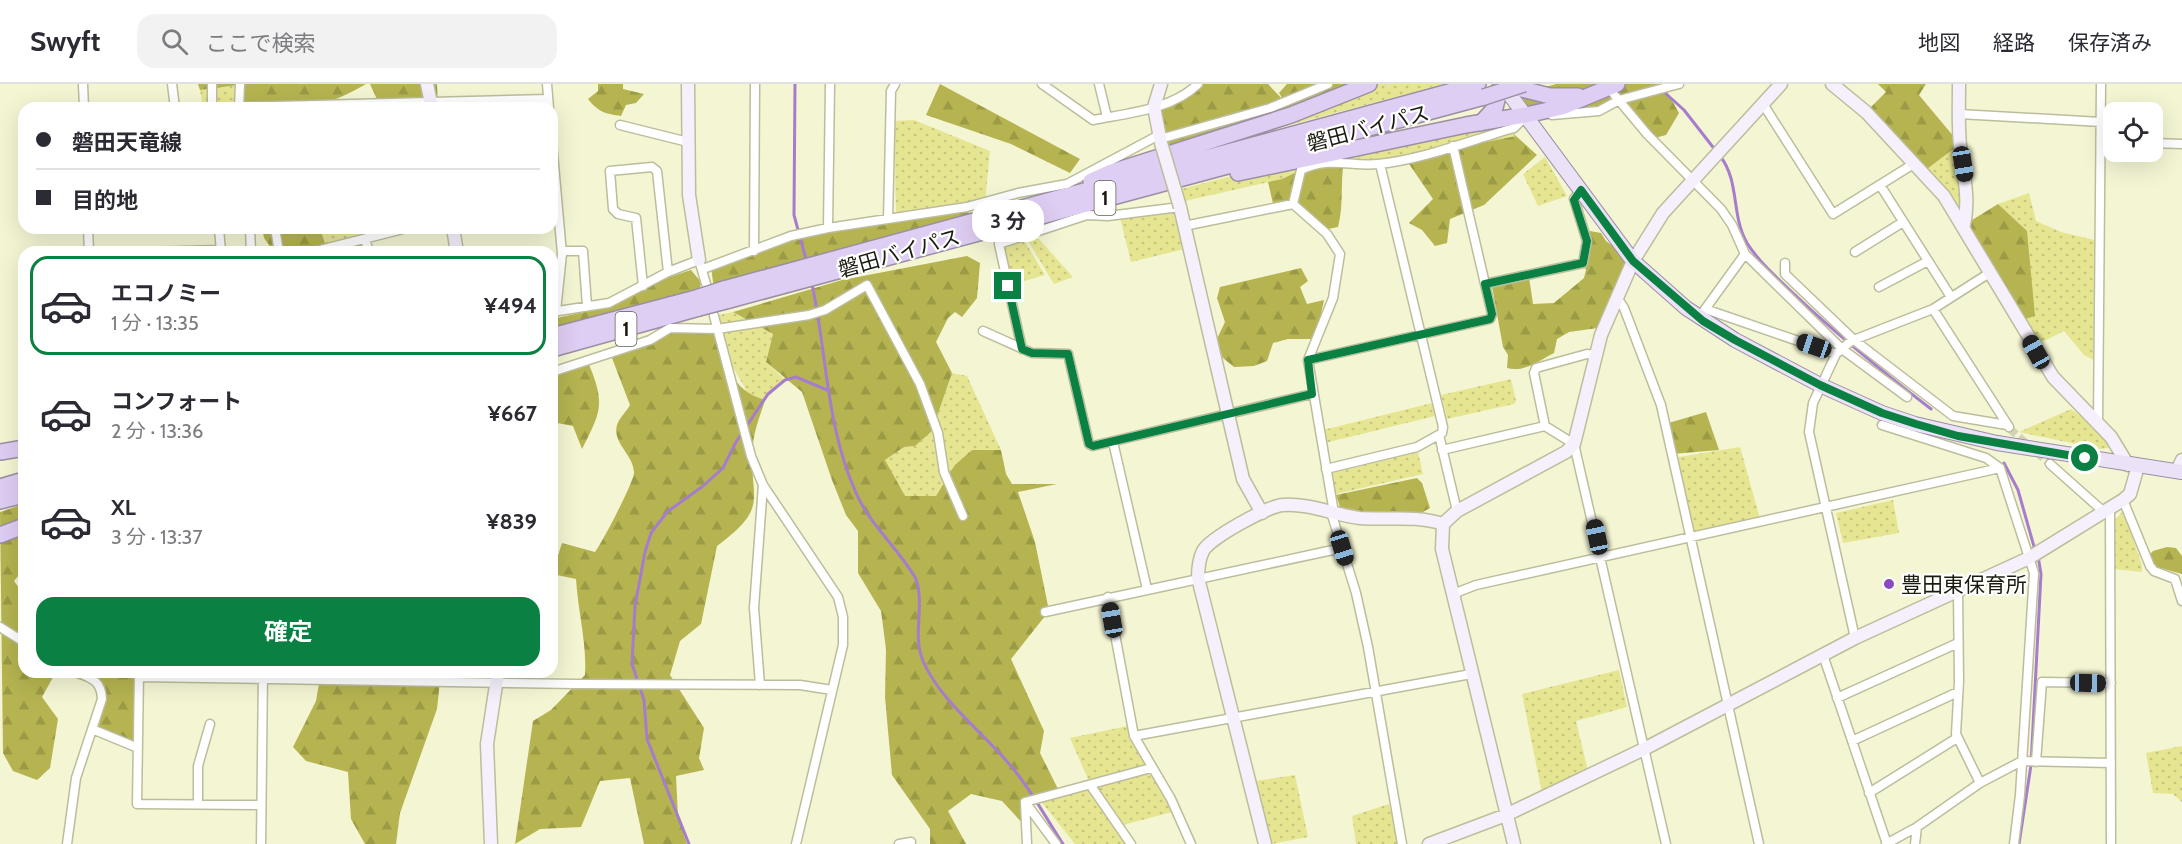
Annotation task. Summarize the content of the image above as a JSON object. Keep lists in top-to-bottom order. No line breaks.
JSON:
{"streets":{"highway":["磐田バイパス","1"]},"crossings":[["磐田バイパス","1"]],"places":["豊田東保育所"],"page":{"header":"Swyft","search":"ここで検索","nav":["地図","経路","保存済み"],"banner":["磐田天竜線","目的地"],"bubble":"3 分","list":[{"name":"エコノミー","note":"1 分 · 13:35","value":"¥494"},{"name":"コンフォート","note":"2 分 · 13:36","value":"¥667"},{"name":"XL","note":"3 分 · 13:37","value":"¥839"}],"buttons":"確定"}}
